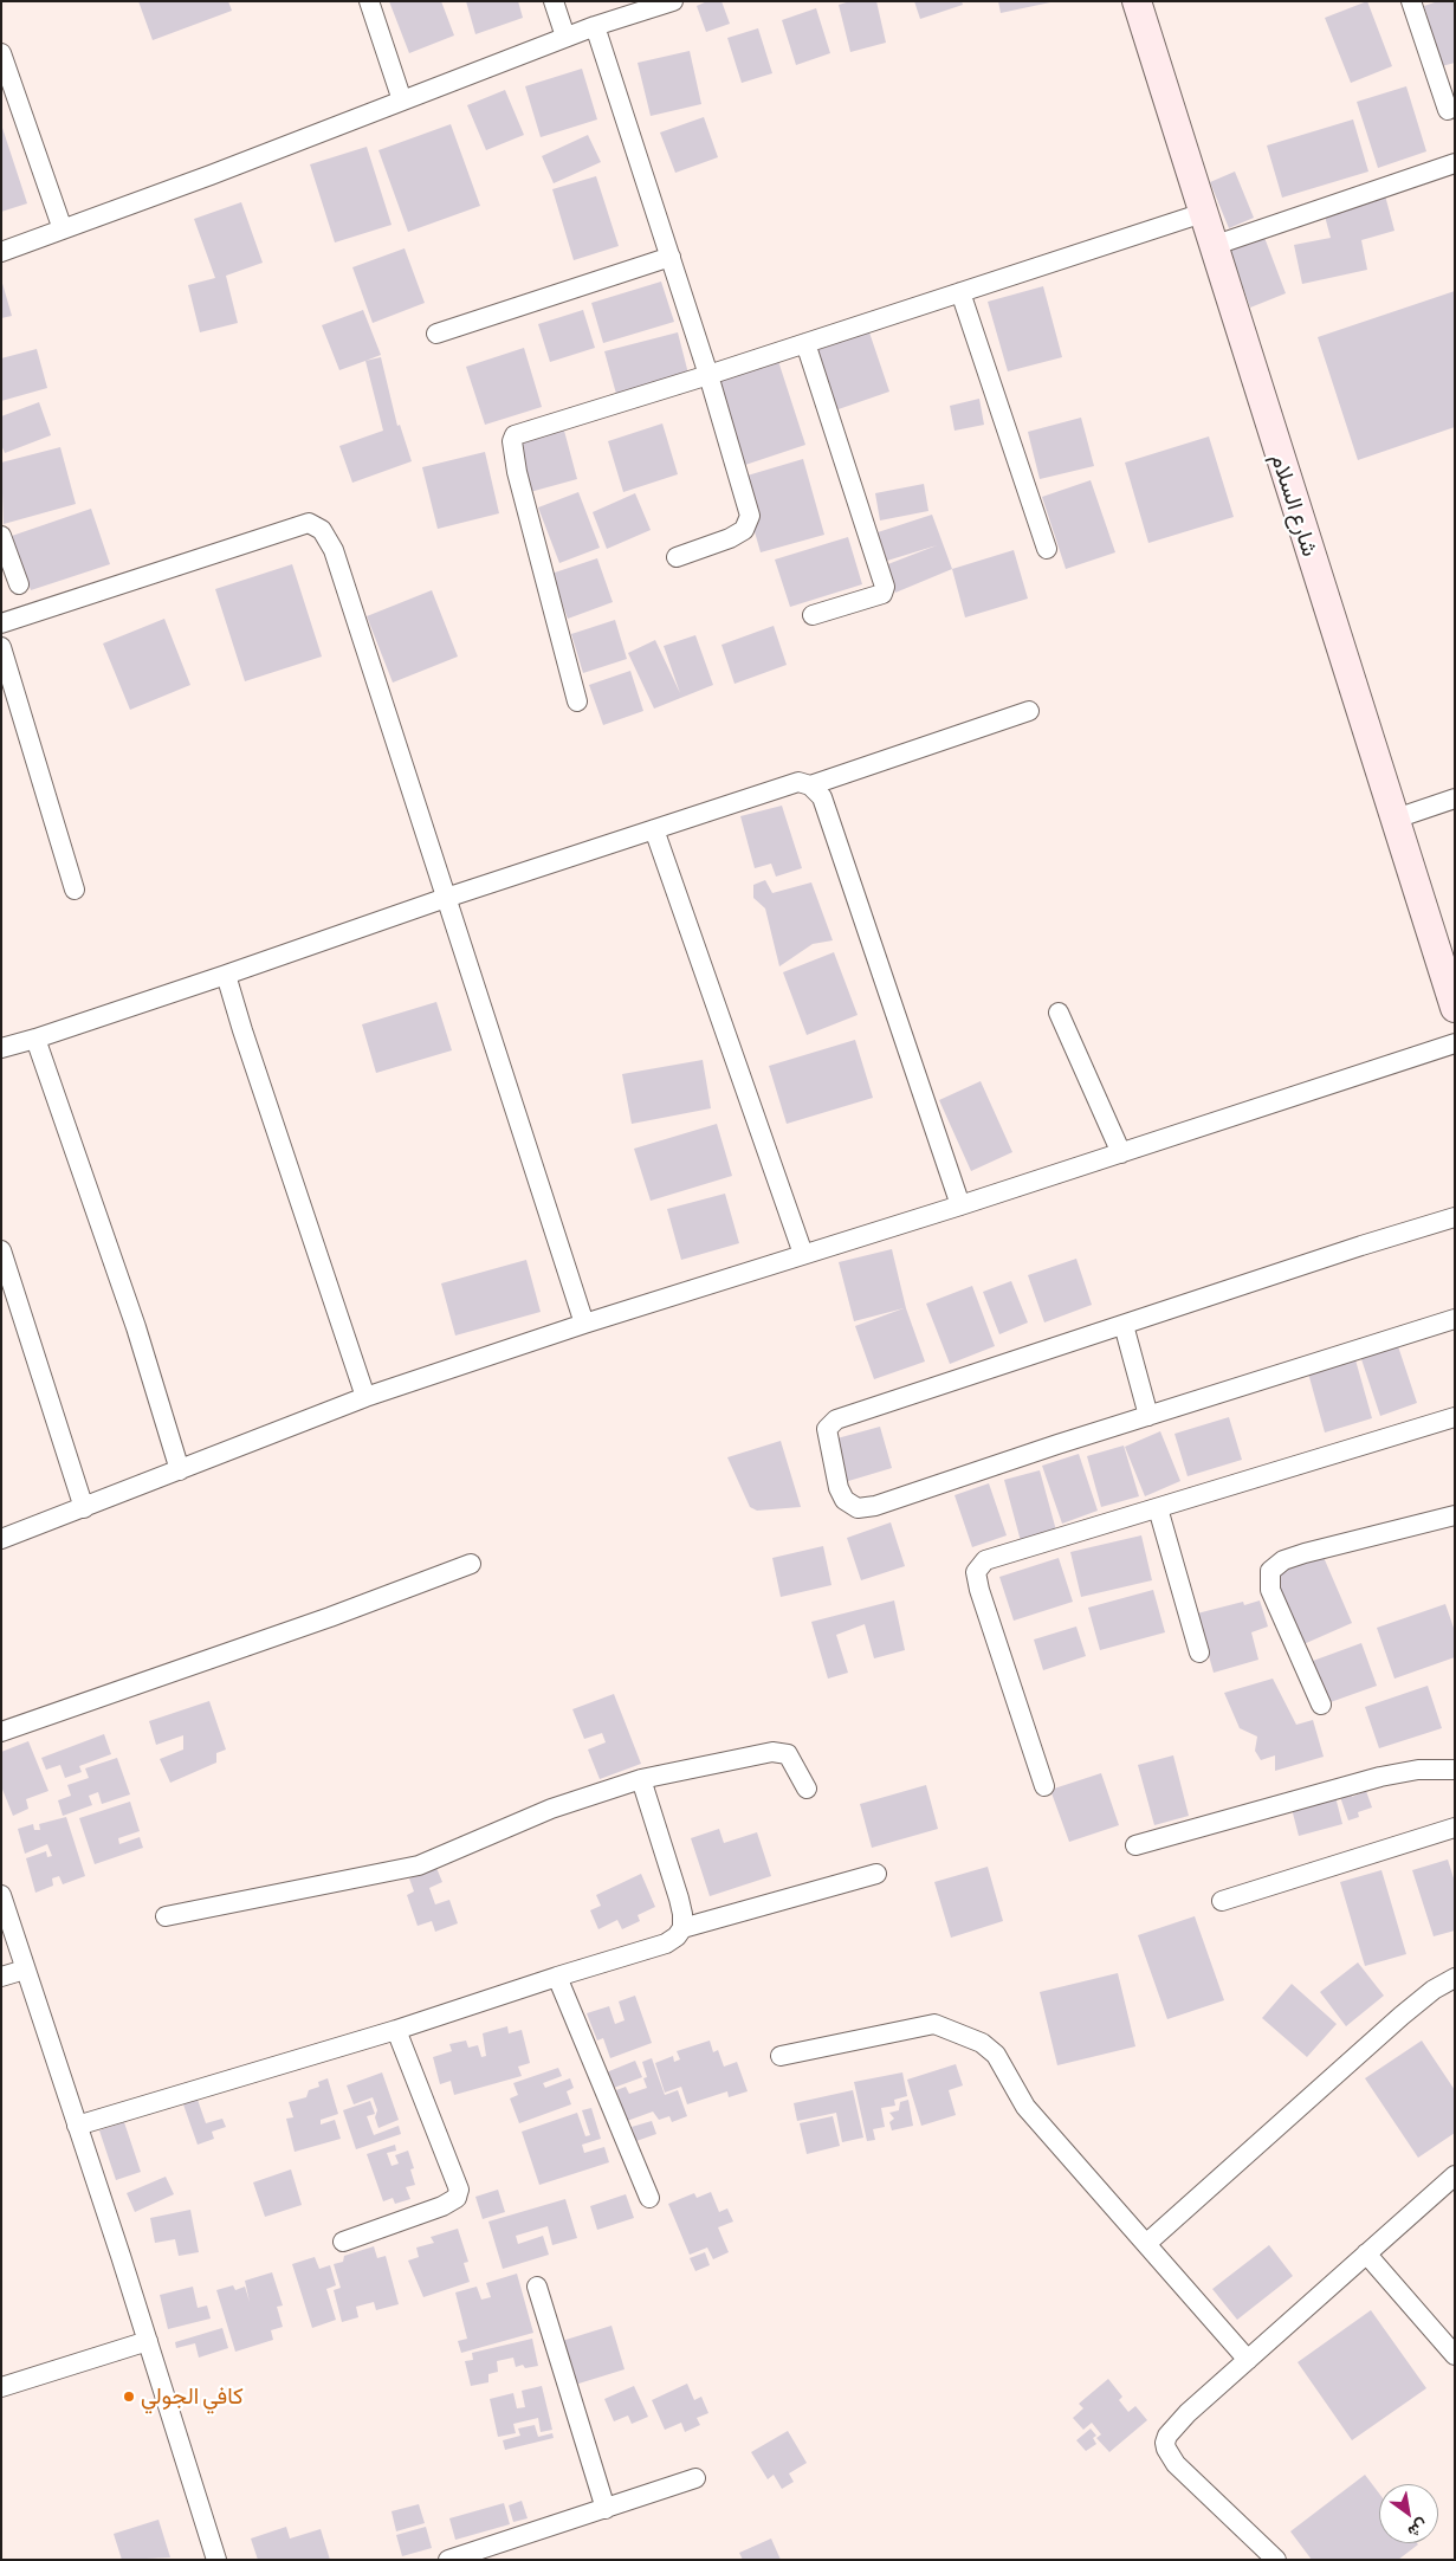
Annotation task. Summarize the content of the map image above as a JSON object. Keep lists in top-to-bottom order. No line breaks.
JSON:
{"streets":{"main road":["شارع السلام"]},"places":["كافي الجولي"],"north":"bottom right"}
